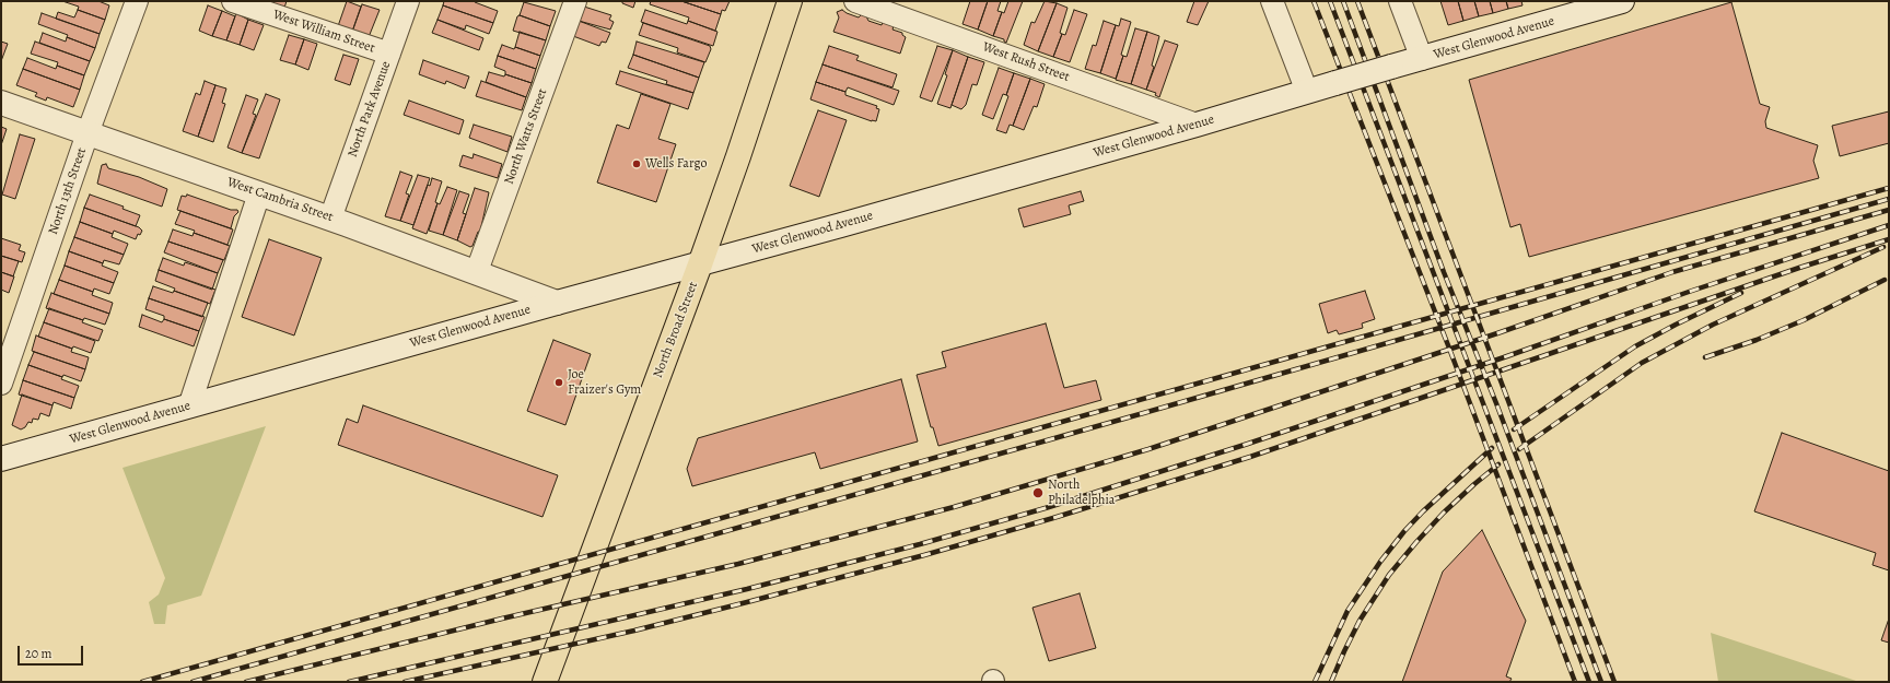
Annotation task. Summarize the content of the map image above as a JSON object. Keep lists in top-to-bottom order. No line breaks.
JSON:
{"streets":{"main road":["West Glenwood Avenue","West Cambria Street","North Broad Street"],"street":["West William Street","West Rush Street","North Park Avenue","North Watts Street","North 13th Street"]},"crossings":[["West William Street","North Park Avenue"],["West Glenwood Avenue","West Rush Street"],["West Glenwood Avenue","West Cambria Street"],["West Glenwood Avenue","North Broad Street"],["North Park Avenue","West Cambria Street"],["North Watts Street","West Cambria Street"],["North 13th Street","West Cambria Street"]],"places":["Wells Fargo","Joe Fraizer's Gym","North Philadelphia"],"scale_bar":"20 m"}
